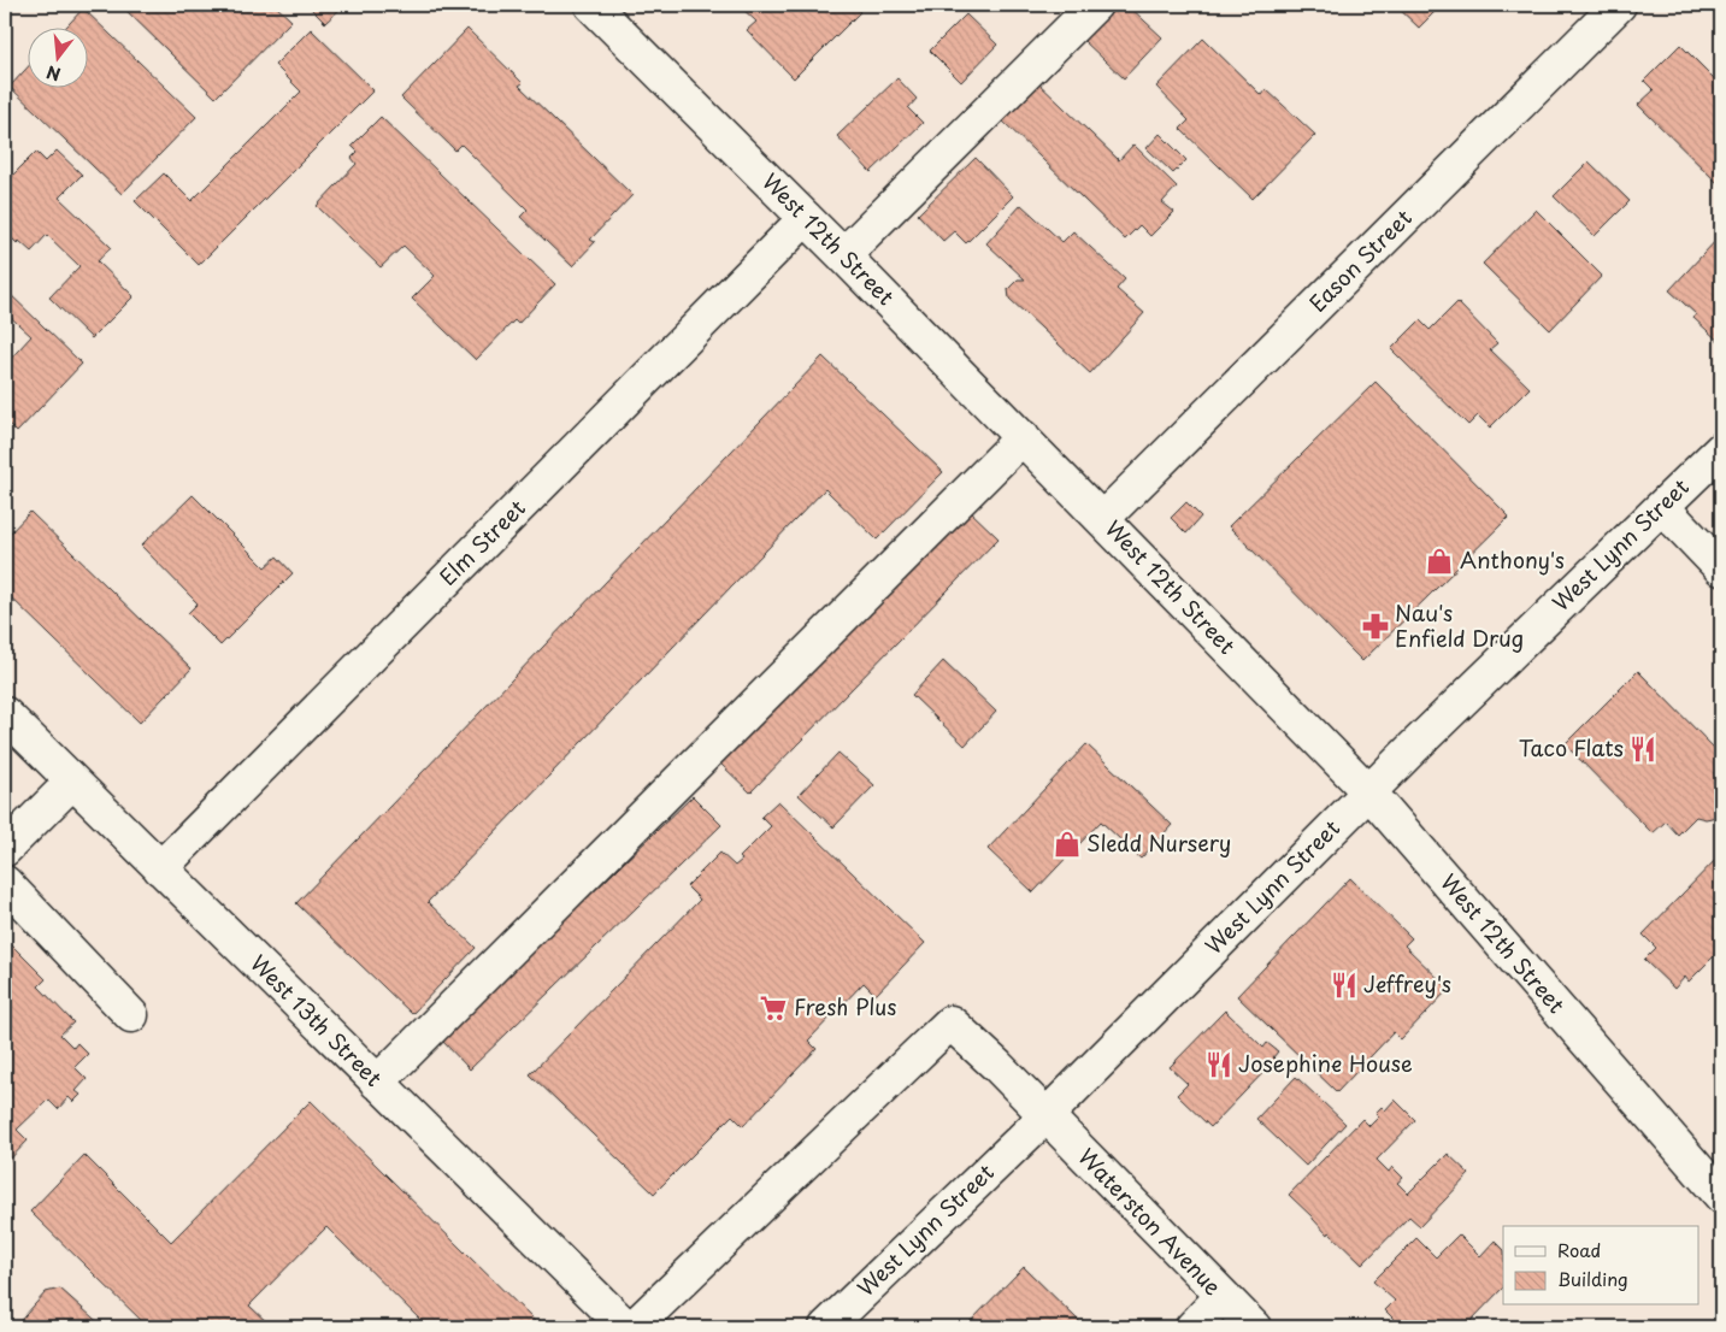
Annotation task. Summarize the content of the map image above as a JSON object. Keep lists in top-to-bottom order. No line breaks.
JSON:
{"streets":{"street":["West 12th Street","Eason Street","Elm Street","West Lynn Street","West 13th Street","Waterston Avenue"]},"crossings":[["West 12th Street","Eason Street"],["West 12th Street","Elm Street"],["West 12th Street","West Lynn Street"],["Elm Street","West 13th Street"],["West Lynn Street","Waterston Avenue"]],"places":{"shop":["Anthony's","Sledd Nursery"],"pharmacy":["Nau's Enfield Drug"],"restaurant":["Taco Flats","Jeffrey's","Josephine House"],"supermarket":["Fresh Plus"]},"legend":["Road","Building"],"north":"bottom"}
